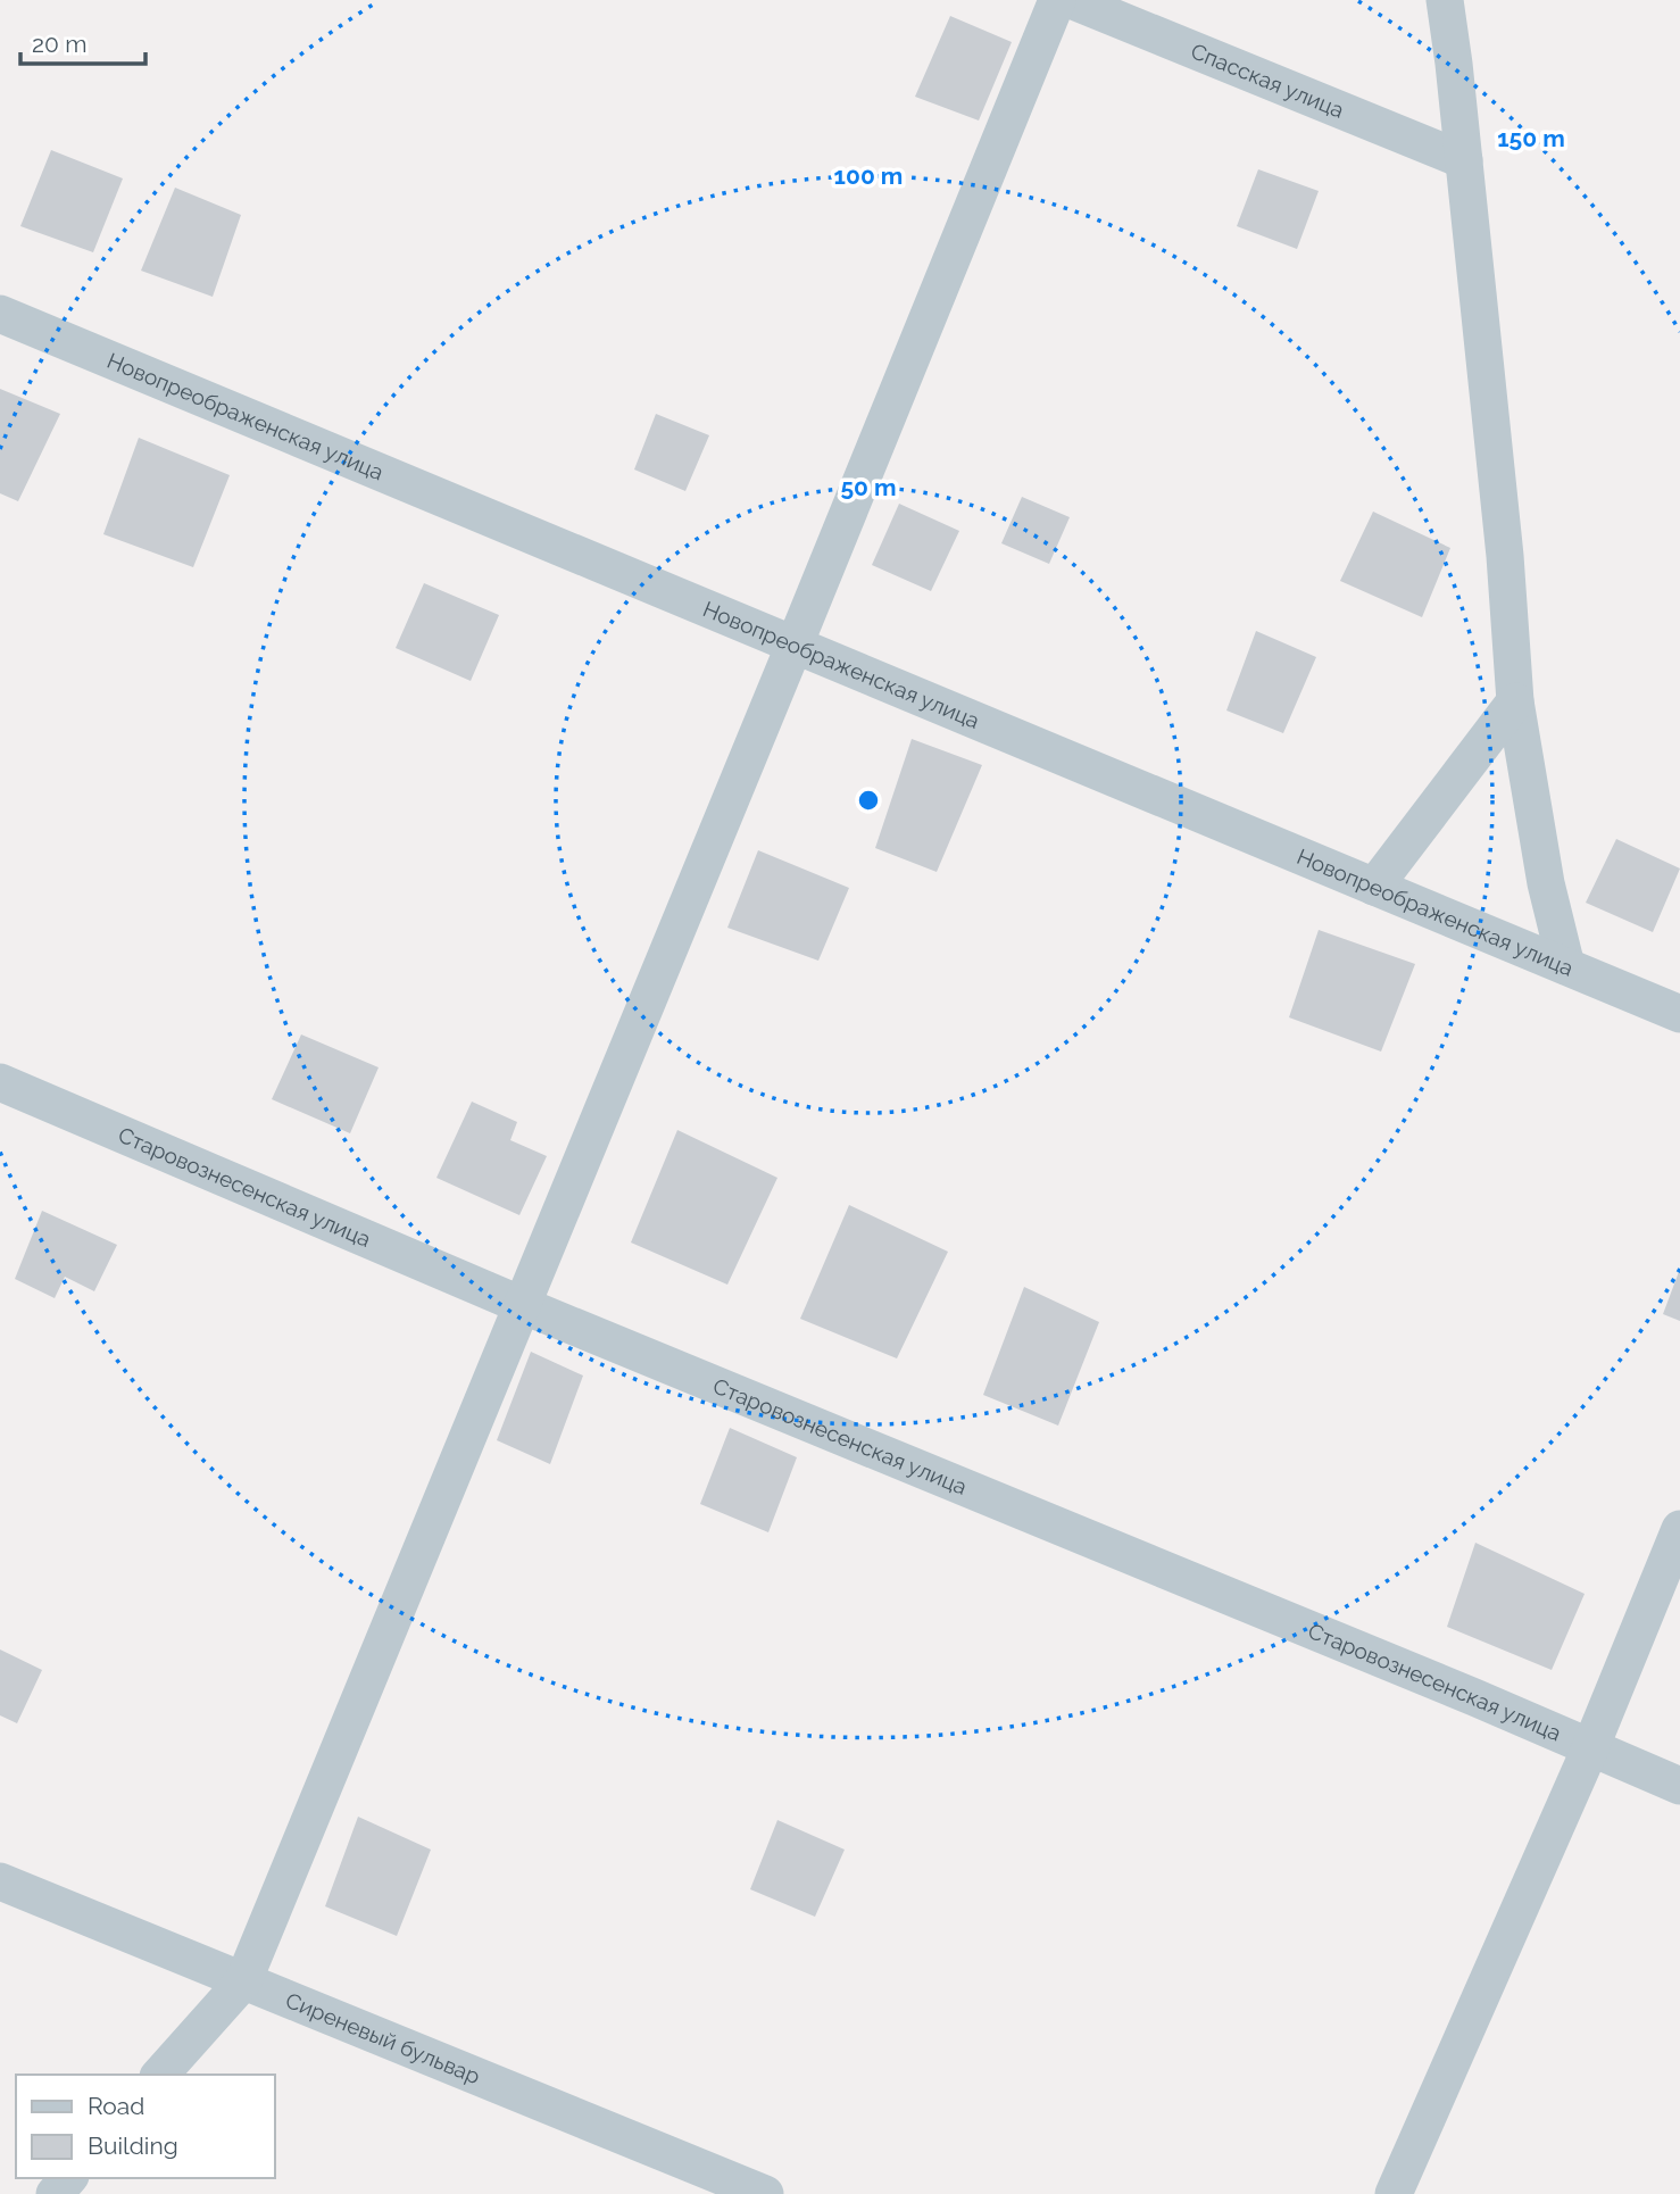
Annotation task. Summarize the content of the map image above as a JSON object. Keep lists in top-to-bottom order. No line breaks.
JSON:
{"streets":{"street":["Спасская улица","Новопреображенская улица","Старовознесенская улица","Сиреневый бульвар"]},"legend":["Road","Building"],"scale_bar":"20 m","rings":["150 m","100 m","50 m"]}
